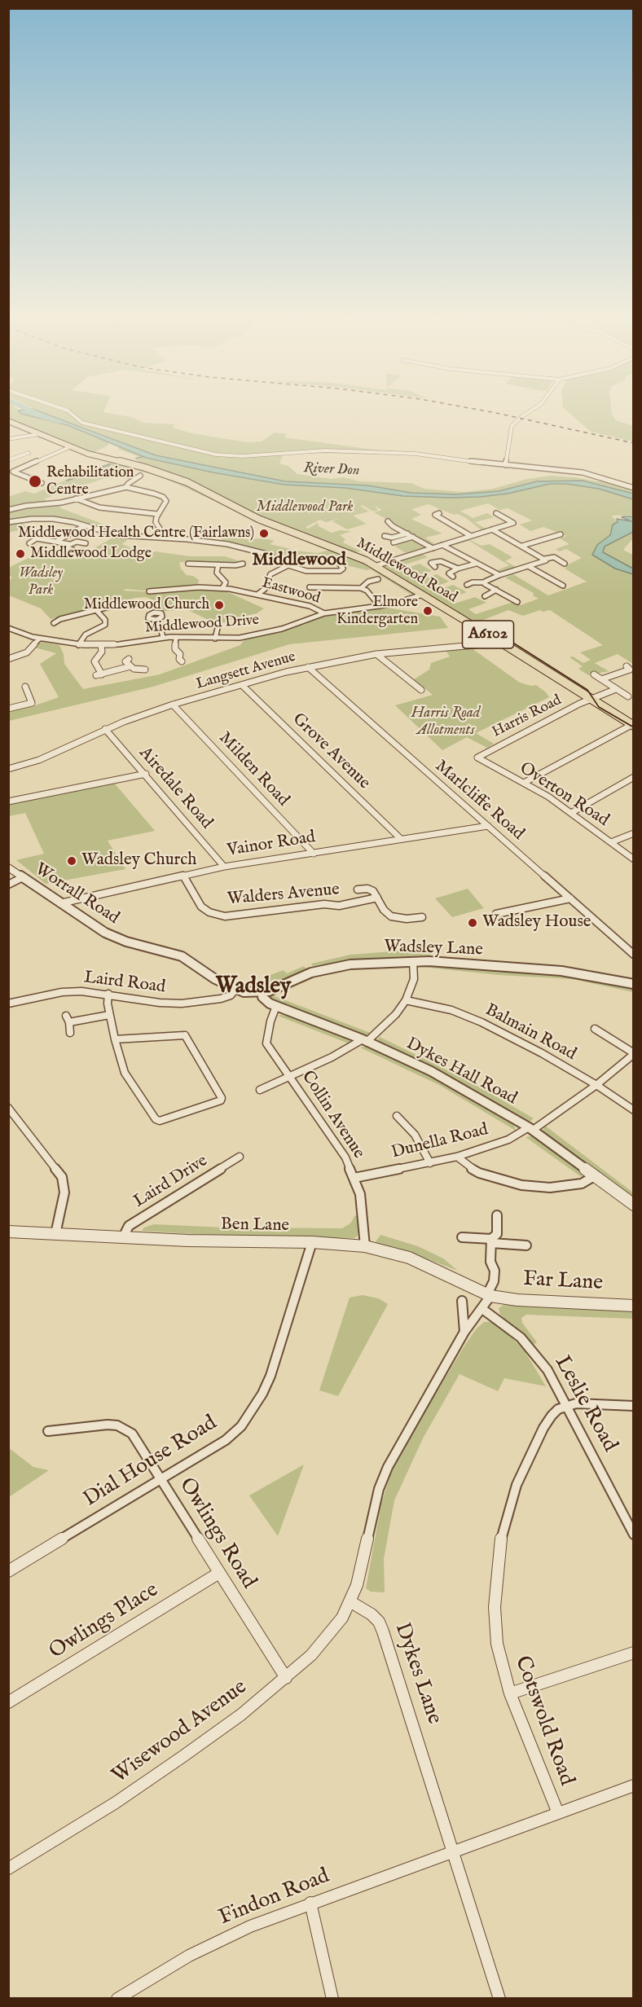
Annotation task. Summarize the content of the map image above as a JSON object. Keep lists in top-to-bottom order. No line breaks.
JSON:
{"streets":{"main road":["Middlewood Road","A6102"],"street":["Eastwood","Middlewood Drive","Langsett Avenue","Harris Road","Grove Avenue","Milden Road","Airedale Road","Overton Road","Marlcliffe Road","Vainor Road","Worrall Road","Walders Avenue","Wadsley Lane","Laird Road","Balmain Road","Dykes Hall Road","Collin Avenue","Dunella Road","Laird Drive","Ben Lane","Far Lane","Leslie Road","Dial House Road","Owlings Road","Owlings Place","Dykes Lane","Cotswold Road","Wisewood Avenue","Findon Road"]},"crossings":[["Middlewood Road","Middlewood Drive"],["Middlewood Road","A6102"],["Middlewood Road","Langsett Avenue"],["Middlewood Road","Harris Road"],["Eastwood","Middlewood Drive"],["Langsett Avenue","Grove Avenue"],["Langsett Avenue","Milden Road"],["Langsett Avenue","Airedale Road"],["Langsett Avenue","Marlcliffe Road"],["Harris Road","Overton Road"],["Grove Avenue","Vainor Road"],["Milden Road","Vainor Road"],["Airedale Road","Vainor Road"],["Marlcliffe Road","Vainor Road"],["Vainor Road","Worrall Road"],["Vainor Road","Walders Avenue"],["Worrall Road","Wadsley Lane"],["Worrall Road","Laird Road"],["Wadsley Lane","Laird Road"],["Wadsley Lane","Dykes Hall Road"],["Balmain Road","Dunella Road"],["Dykes Hall Road","Collin Avenue"],["Dykes Hall Road","Dunella Road"],["Collin Avenue","Dunella Road"],["Collin Avenue","Ben Lane"],["Laird Drive","Ben Lane"],["Ben Lane","Far Lane"],["Ben Lane","Dial House Road"],["Leslie Road","Cotswold Road"],["Dial House Road","Owlings Road"],["Owlings Road","Owlings Place"],["Owlings Road","Wisewood Avenue"],["Dykes Lane","Wisewood Avenue"],["Dykes Lane","Findon Road"],["Cotswold Road","Findon Road"]],"districts":["Middlewood","Wadsley"],"water":["River Don"],"parks":["Middlewood Park","Wadsley Park","Harris Road Allotments"],"places":["Rehabilitation Centre","Middlewood Health Centre (Fairlawns)","Middlewood Lodge","Middlewood Church","Elmore Kindergarten","Wadsley Church","Wadsley House"]}
